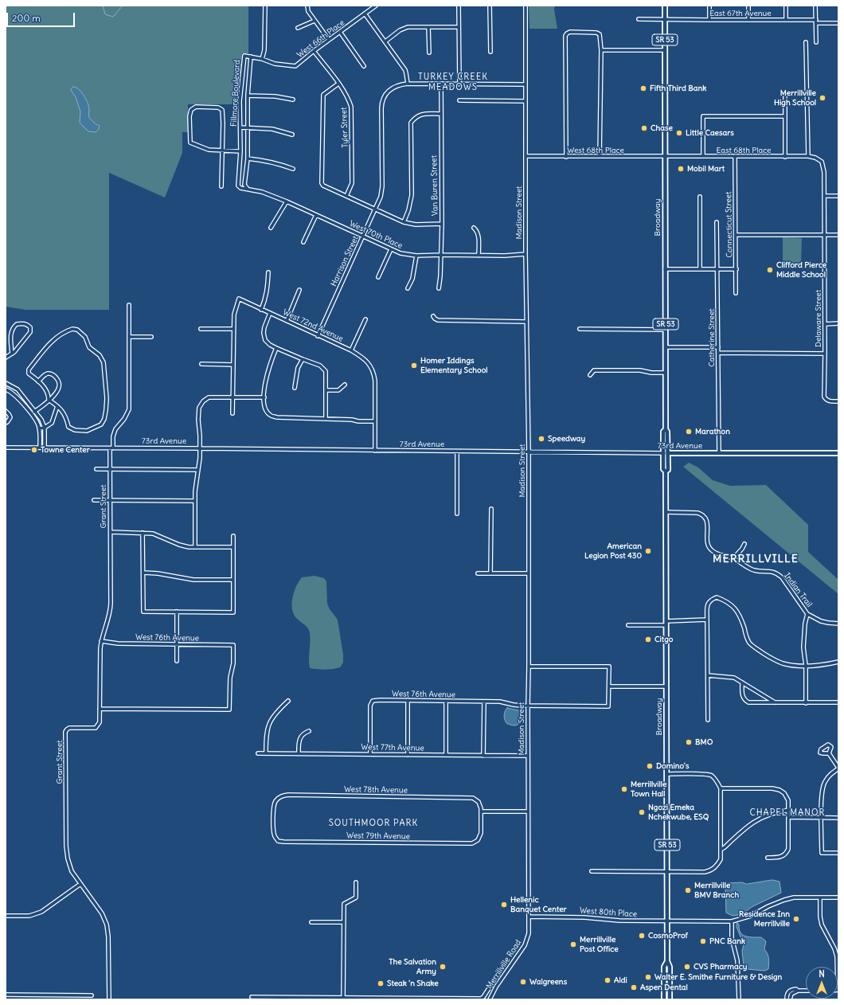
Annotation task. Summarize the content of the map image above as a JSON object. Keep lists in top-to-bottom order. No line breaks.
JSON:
{"streets":{"main road":["SR 53","Broadway","73rd Avenue"],"street":["East 67th Avenue","West 66th Place","Fillmore Boulevard","Tyler Street","West 68th Place","East 68th Place","Van Buren Street","Madison Street","Connecticut Street","West 70th Place","Harrison Street","Delaware Street","West 72nd Avenue","Catherine Street","Grant Street","Indian Trail","West 76th Avenue","West 77th Avenue","West 78th Avenue","West 79th Avenue","West 80th Place","Merrillville Road"]},"crossings":[["East 67th Avenue","Broadway"],["West 66th Place","Fillmore Boulevard"],["West 66th Place","Tyler Street"],["Fillmore Boulevard","West 70th Place"],["West 68th Place","East 68th Place"],["West 68th Place","Madison Street"],["West 68th Place","Broadway"],["East 68th Place","Broadway"],["East 68th Place","Connecticut Street"],["East 68th Place","Delaware Street"],["Van Buren Street","West 70th Place"],["Madison Street","West 70th Place"],["Madison Street","73rd Avenue"],["Madison Street","West 76th Avenue"],["Madison Street","West 77th Avenue"],["Madison Street","West 80th Place"],["Madison Street","Merrillville Road"],["Broadway","73rd Avenue"],["Broadway","Indian Trail"],["Broadway","West 80th Place"],["West 70th Place","Harrison Street"],["Harrison Street","West 72nd Avenue"],["Catherine Street","73rd Avenue"],["73rd Avenue","Grant Street"],["Grant Street","West 76th Avenue"],["West 76th Avenue","West 77th Avenue"],["West 78th Avenue","West 79th Avenue"]],"districts":["TURKEY CREEK MEADOWS","MERRILLVILLE","CHAPEL MANOR","SOUTHMOOR PARK"],"places":["Fifth Third Bank","Merrillville High School","Chase","Little Caesars","Mobil Mart","Clifford Pierce Middle School","Homer Iddings Elementary School","Marathon","Speedway","Towne Center","American Legion Post 430","Citgo","BMO","Domino's","Merrillville Town Hall","Ngozi Emeka Nchekwube, ESQ","Merrillville BMV Branch","Hellenic Banquet Center","Residence Inn Merrillville","CosmoProf","PNC Bank","Merrillville Post Office","The Salvation Army","CVS Pharmacy","Walter E. Smithe Furniture & Design","Aldi","Walgreens","Steak 'n Shake","Aspen Dental"],"scale_bar":"200 m","north":"top"}
